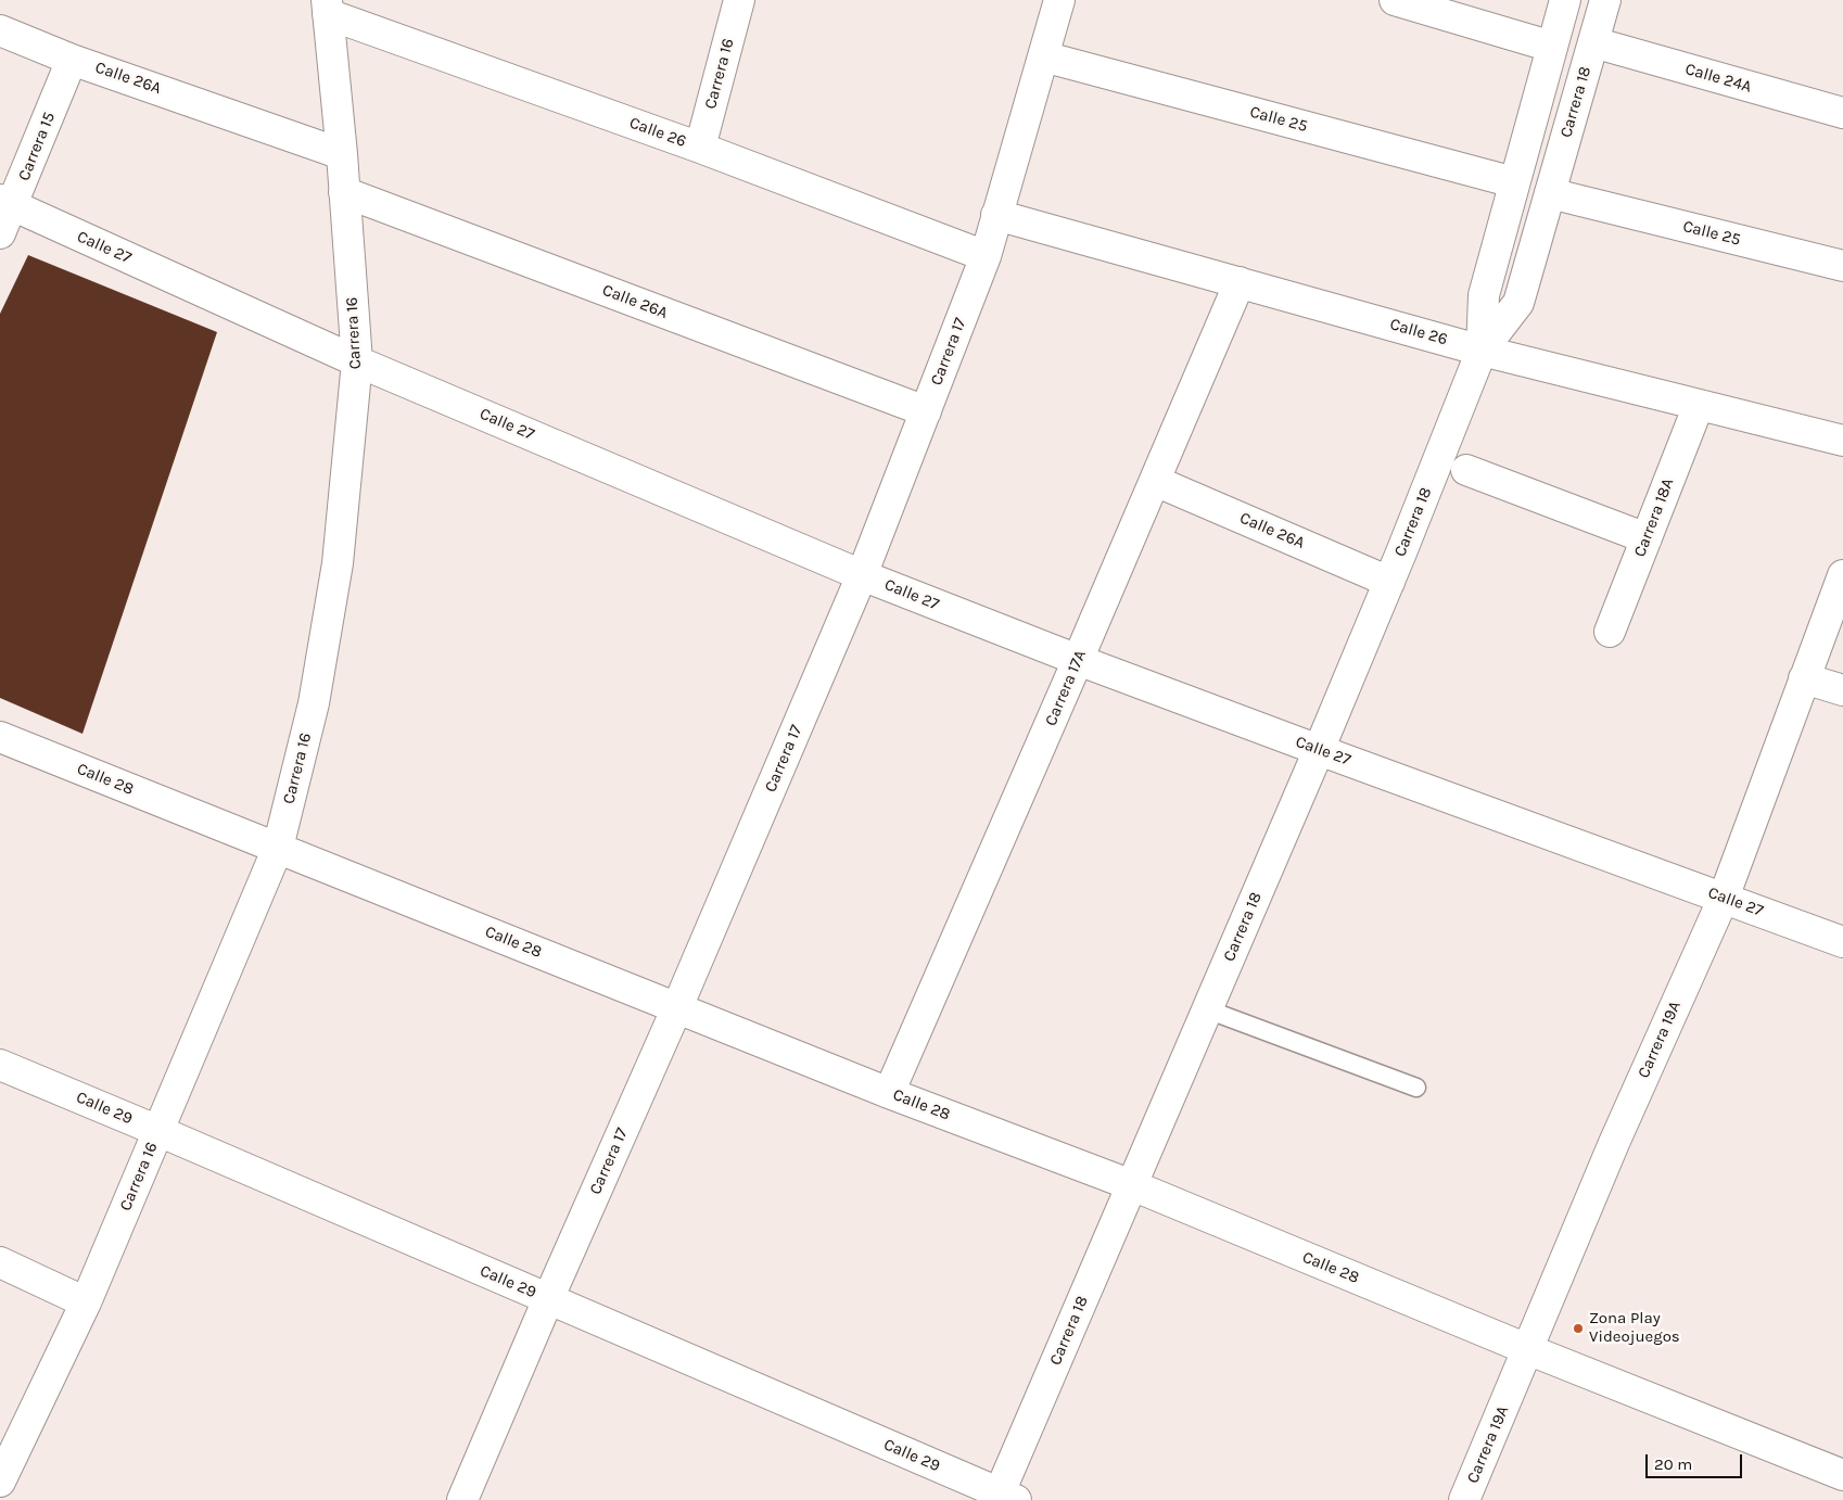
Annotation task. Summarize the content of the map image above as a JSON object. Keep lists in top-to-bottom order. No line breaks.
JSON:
{"streets":{"street":["Carrera 16","Calle 26A","Calle 24A","Carrera 18","Calle 25","Calle 26","Carrera 15","Calle 27","Carrera 17","Carrera 18A","Carrera 17A","Calle 28","Carrera 19A","Calle 29"]},"crossings":[["Carrera 16","Calle 26A"],["Carrera 16","Calle 26"],["Carrera 16","Calle 27"],["Carrera 16","Calle 28"],["Carrera 16","Calle 29"],["Calle 26A","Carrera 18"],["Calle 26A","Carrera 15"],["Calle 26A","Carrera 17"],["Calle 26A","Carrera 17A"],["Calle 24A","Carrera 18"],["Carrera 18","Calle 25"],["Carrera 18","Calle 26"],["Carrera 18","Calle 27"],["Carrera 18","Calle 28"],["Carrera 18","Calle 29"],["Calle 25","Carrera 17"],["Calle 26","Carrera 17"],["Calle 26","Carrera 18A"],["Calle 26","Carrera 17A"],["Carrera 15","Calle 27"],["Calle 27","Carrera 17"],["Calle 27","Carrera 17A"],["Calle 27","Carrera 19A"],["Carrera 17","Calle 28"],["Carrera 17","Calle 29"],["Carrera 17A","Calle 28"],["Calle 28","Carrera 19A"]],"places":["Zona Play Videojuegos"],"scale_bar":"20 m"}
